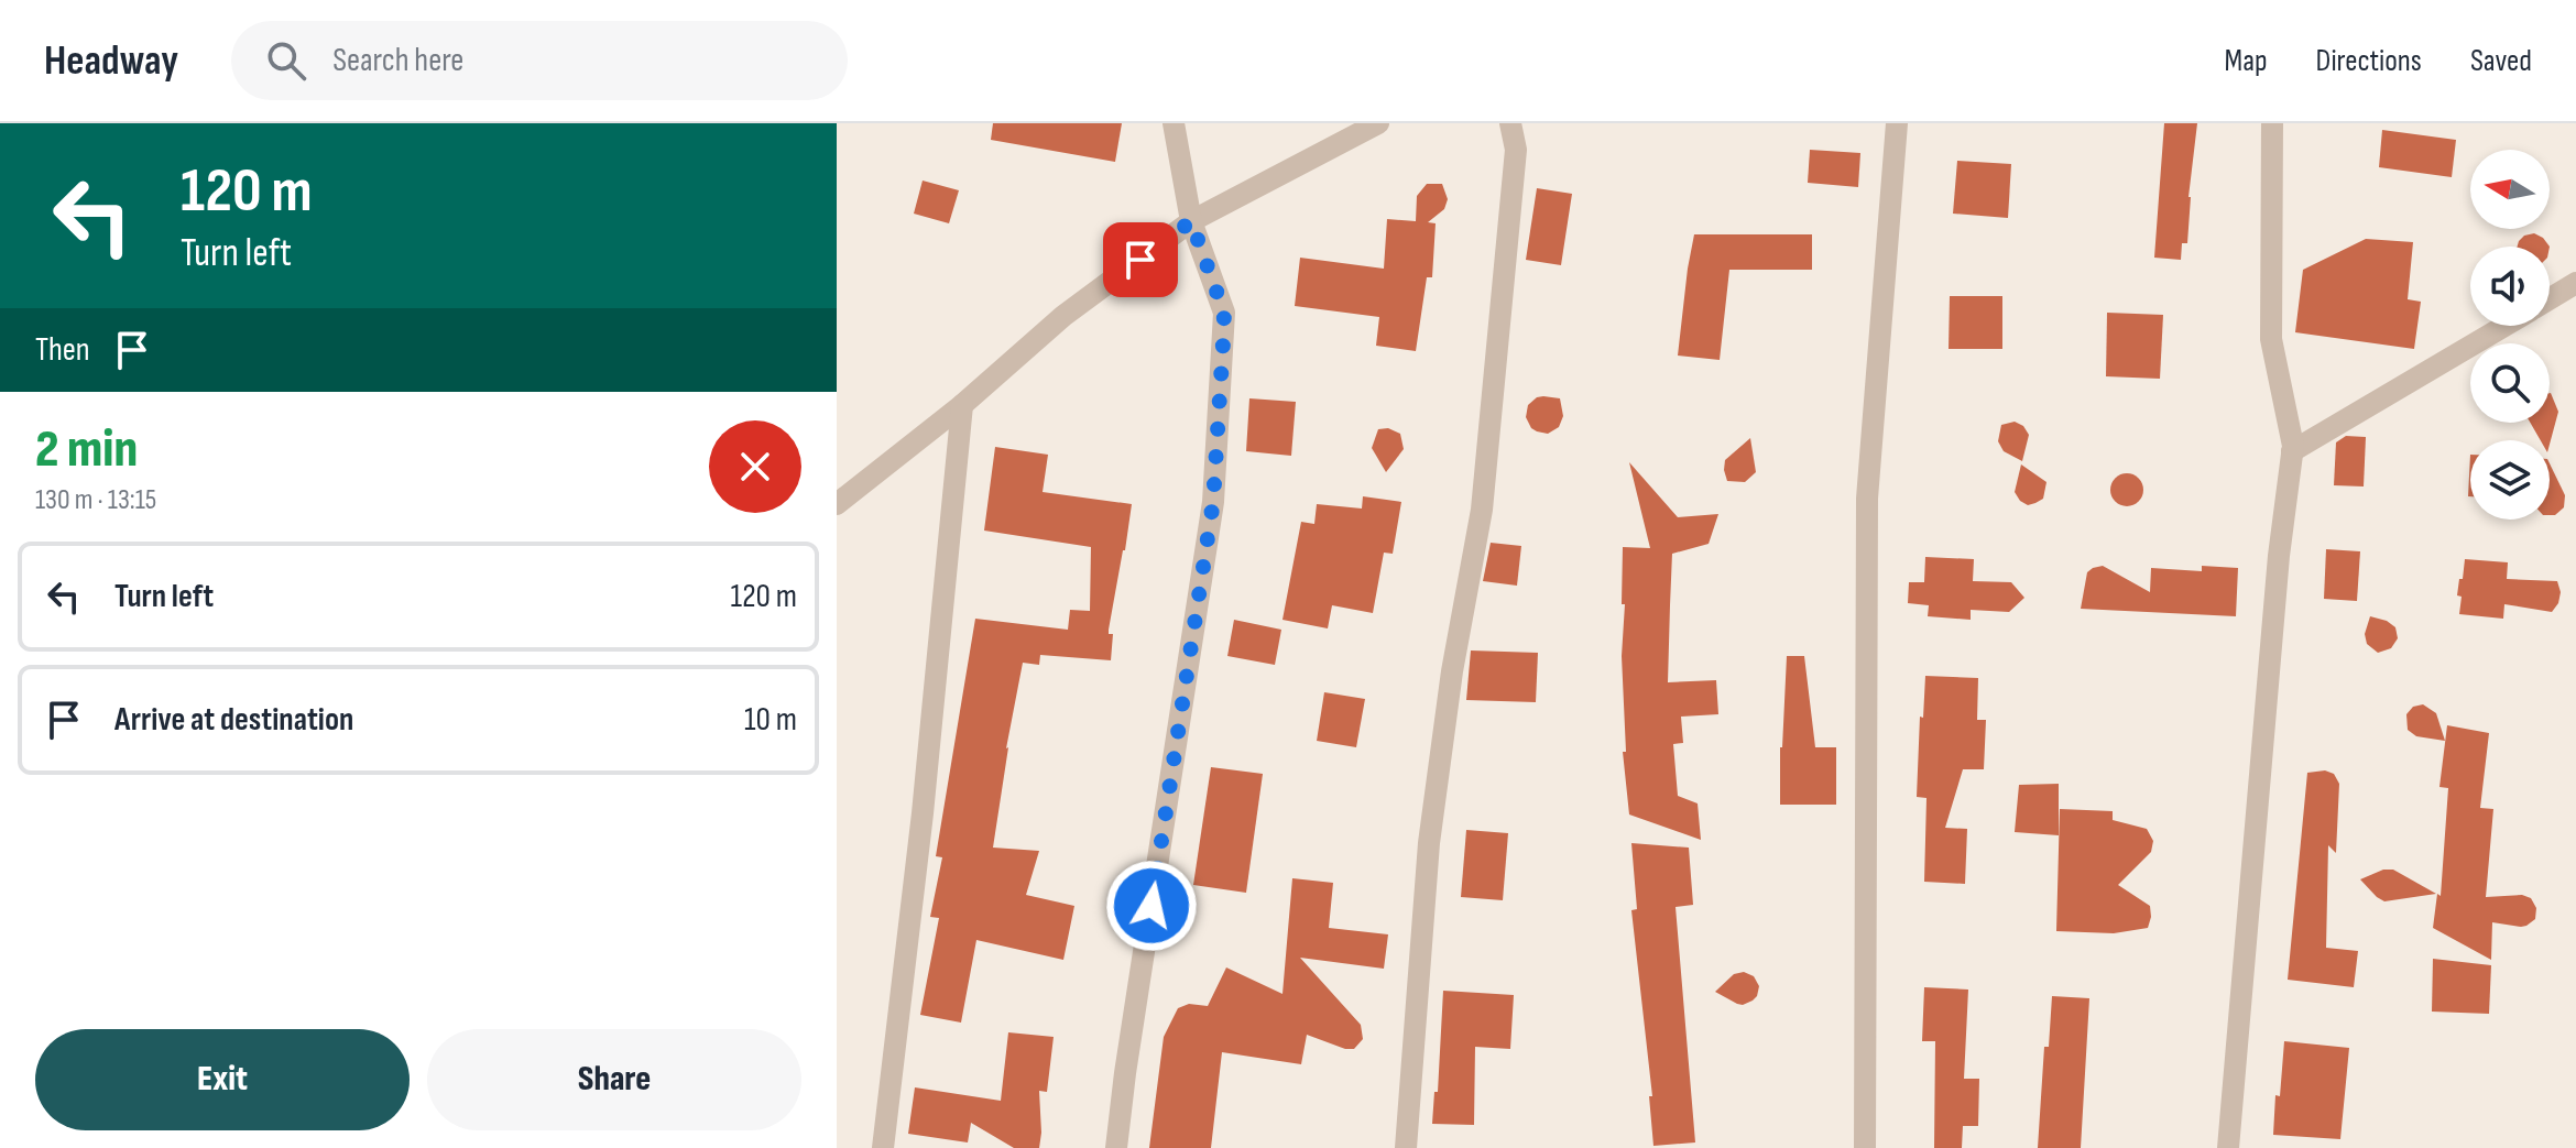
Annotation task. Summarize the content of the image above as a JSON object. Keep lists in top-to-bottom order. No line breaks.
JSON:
{"north":"left","page":{"header":"Headway","search":"Search here","nav":["Map","Directions","Saved"],"turn":["120 m","Turn left"],"then":"Then","heading":["2 min","130 m · 13:15"],"list":[{"name":"Turn left","value":"120 m"},{"name":"Arrive at destination","value":"10 m"}],"buttons":["Exit","Share"]}}
